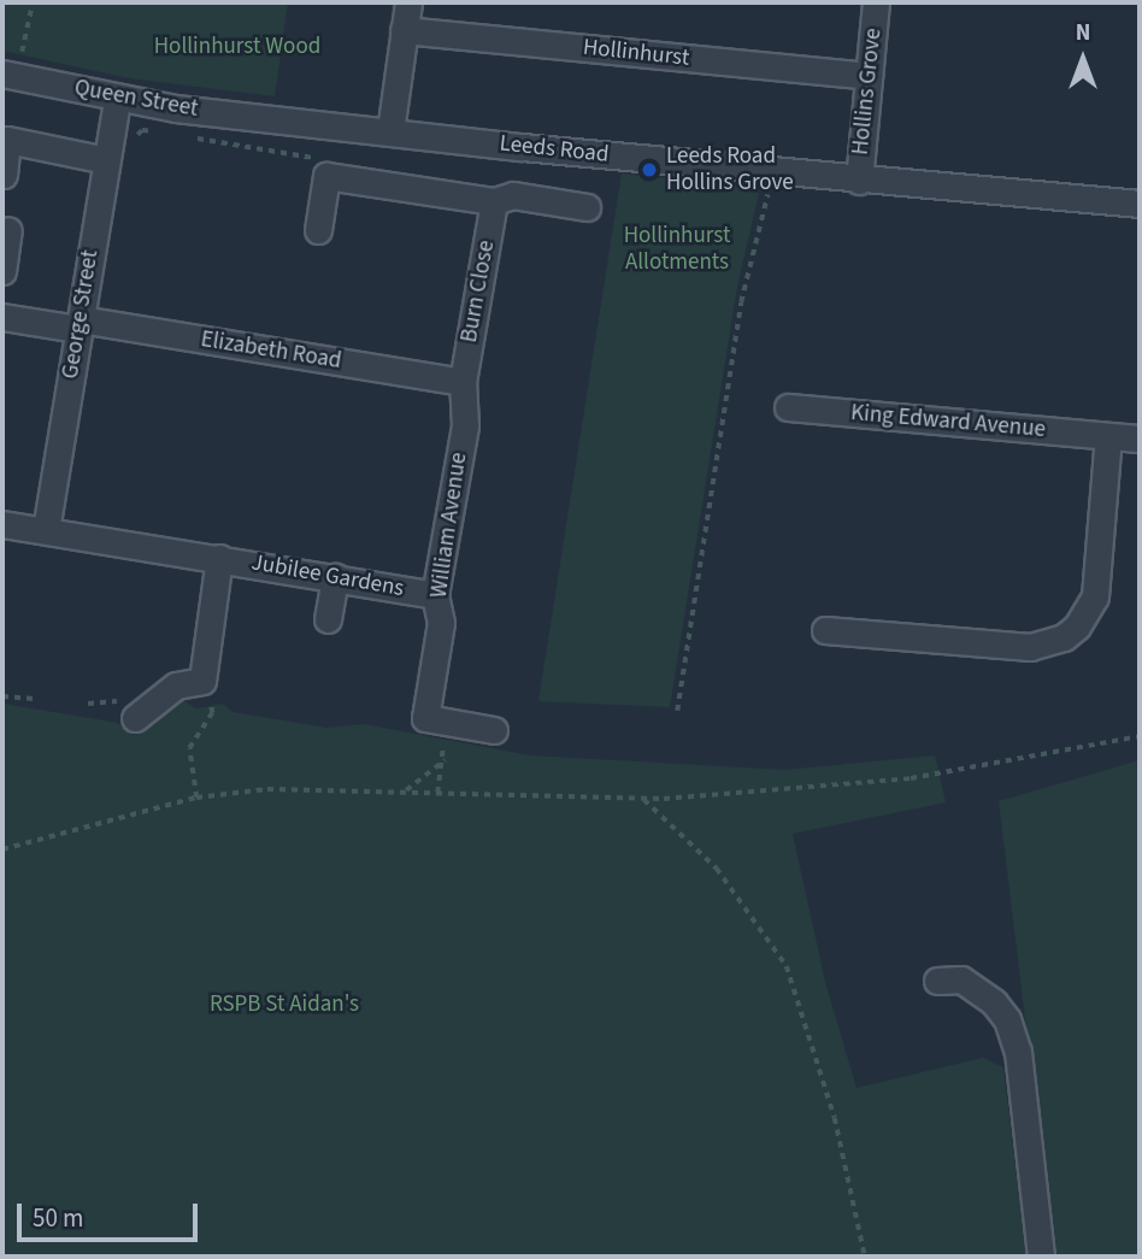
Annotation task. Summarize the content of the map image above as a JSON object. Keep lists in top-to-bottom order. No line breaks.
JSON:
{"streets":{"street":["Hollinhurst","Hollins Grove","Queen Street","Leeds Road","Burn Close","George Street","Elizabeth Road","King Edward Avenue","William Avenue","Jubilee Gardens"]},"crossings":[["Hollinhurst","Hollins Grove"],["Hollins Grove","Leeds Road"],["Queen Street","Leeds Road"],["Queen Street","George Street"],["Burn Close","Elizabeth Road"],["Burn Close","William Avenue"],["George Street","Elizabeth Road"],["George Street","Jubilee Gardens"],["Elizabeth Road","William Avenue"],["William Avenue","Jubilee Gardens"]],"parks":["Hollinhurst Wood","Hollinhurst Allotments","RSPB St Aidan's"],"places":["Leeds Road Hollins Grove"],"scale_bar":"50 m","north":"top"}
